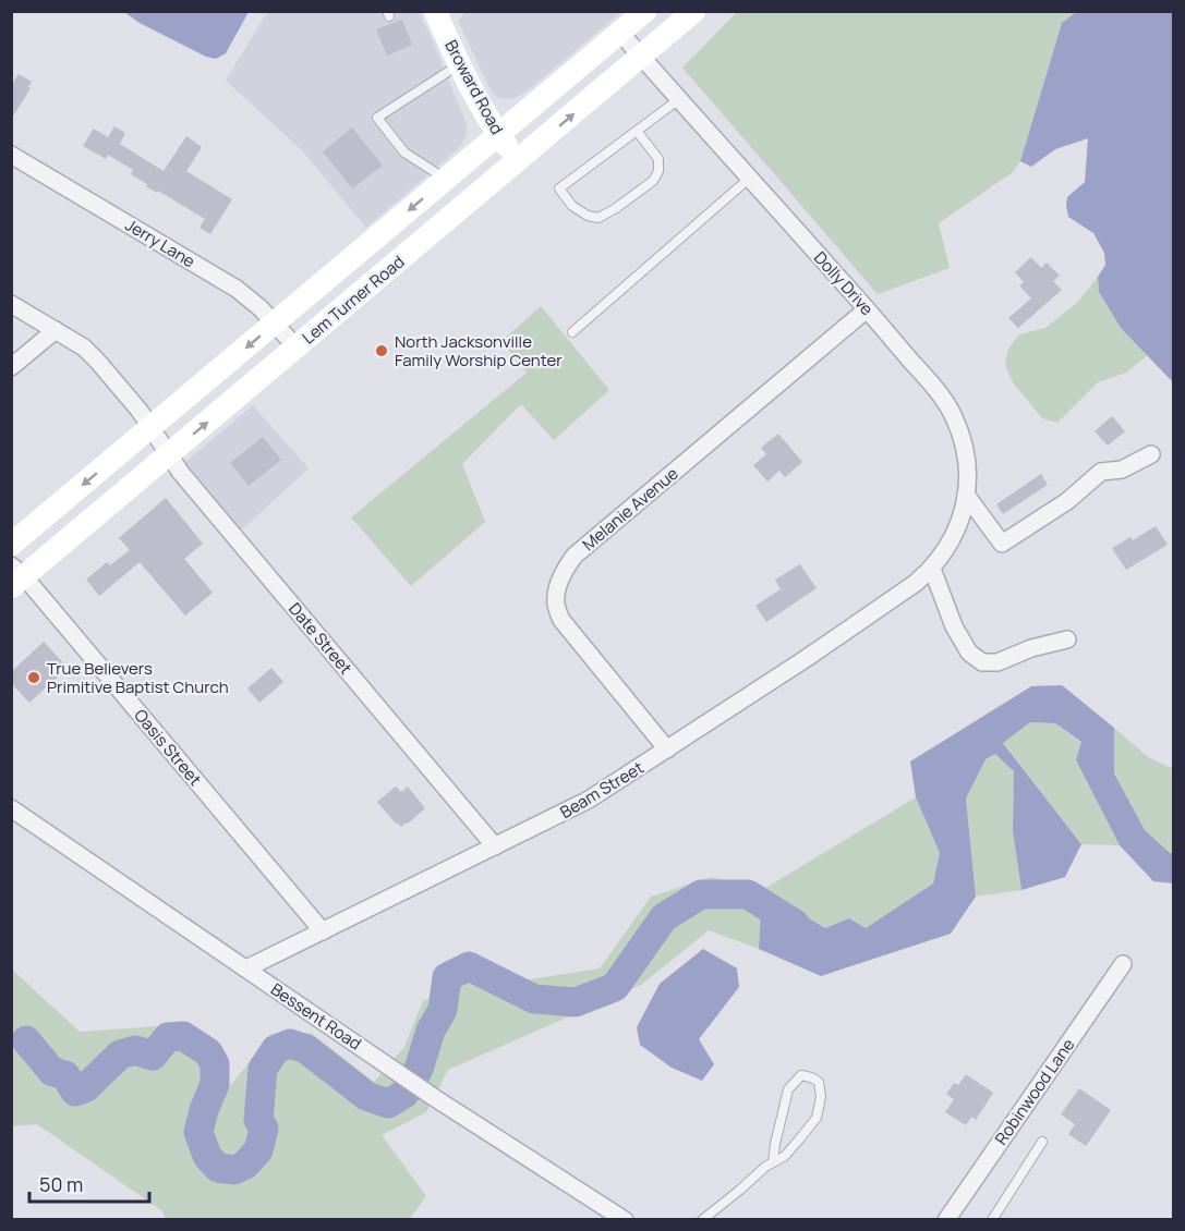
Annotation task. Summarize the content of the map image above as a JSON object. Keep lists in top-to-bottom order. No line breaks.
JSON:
{"streets":{"main road":["Broward Road","Lem Turner Road"],"street":["Jerry Lane","Dolly Drive","Melanie Avenue","Date Street","Oasis Street","Beam Street","Bessent Road","Robinwood Lane"]},"crossings":[["Broward Road","Lem Turner Road"],["Jerry Lane","Lem Turner Road"],["Dolly Drive","Lem Turner Road"],["Dolly Drive","Melanie Avenue"],["Dolly Drive","Beam Street"],["Lem Turner Road","Date Street"],["Lem Turner Road","Oasis Street"],["Melanie Avenue","Beam Street"],["Date Street","Beam Street"],["Oasis Street","Beam Street"],["Beam Street","Bessent Road"]],"places":["North Jacksonville Family Worship Center","True Believers Primitive Baptist Church"],"scale_bar":"50 m"}
